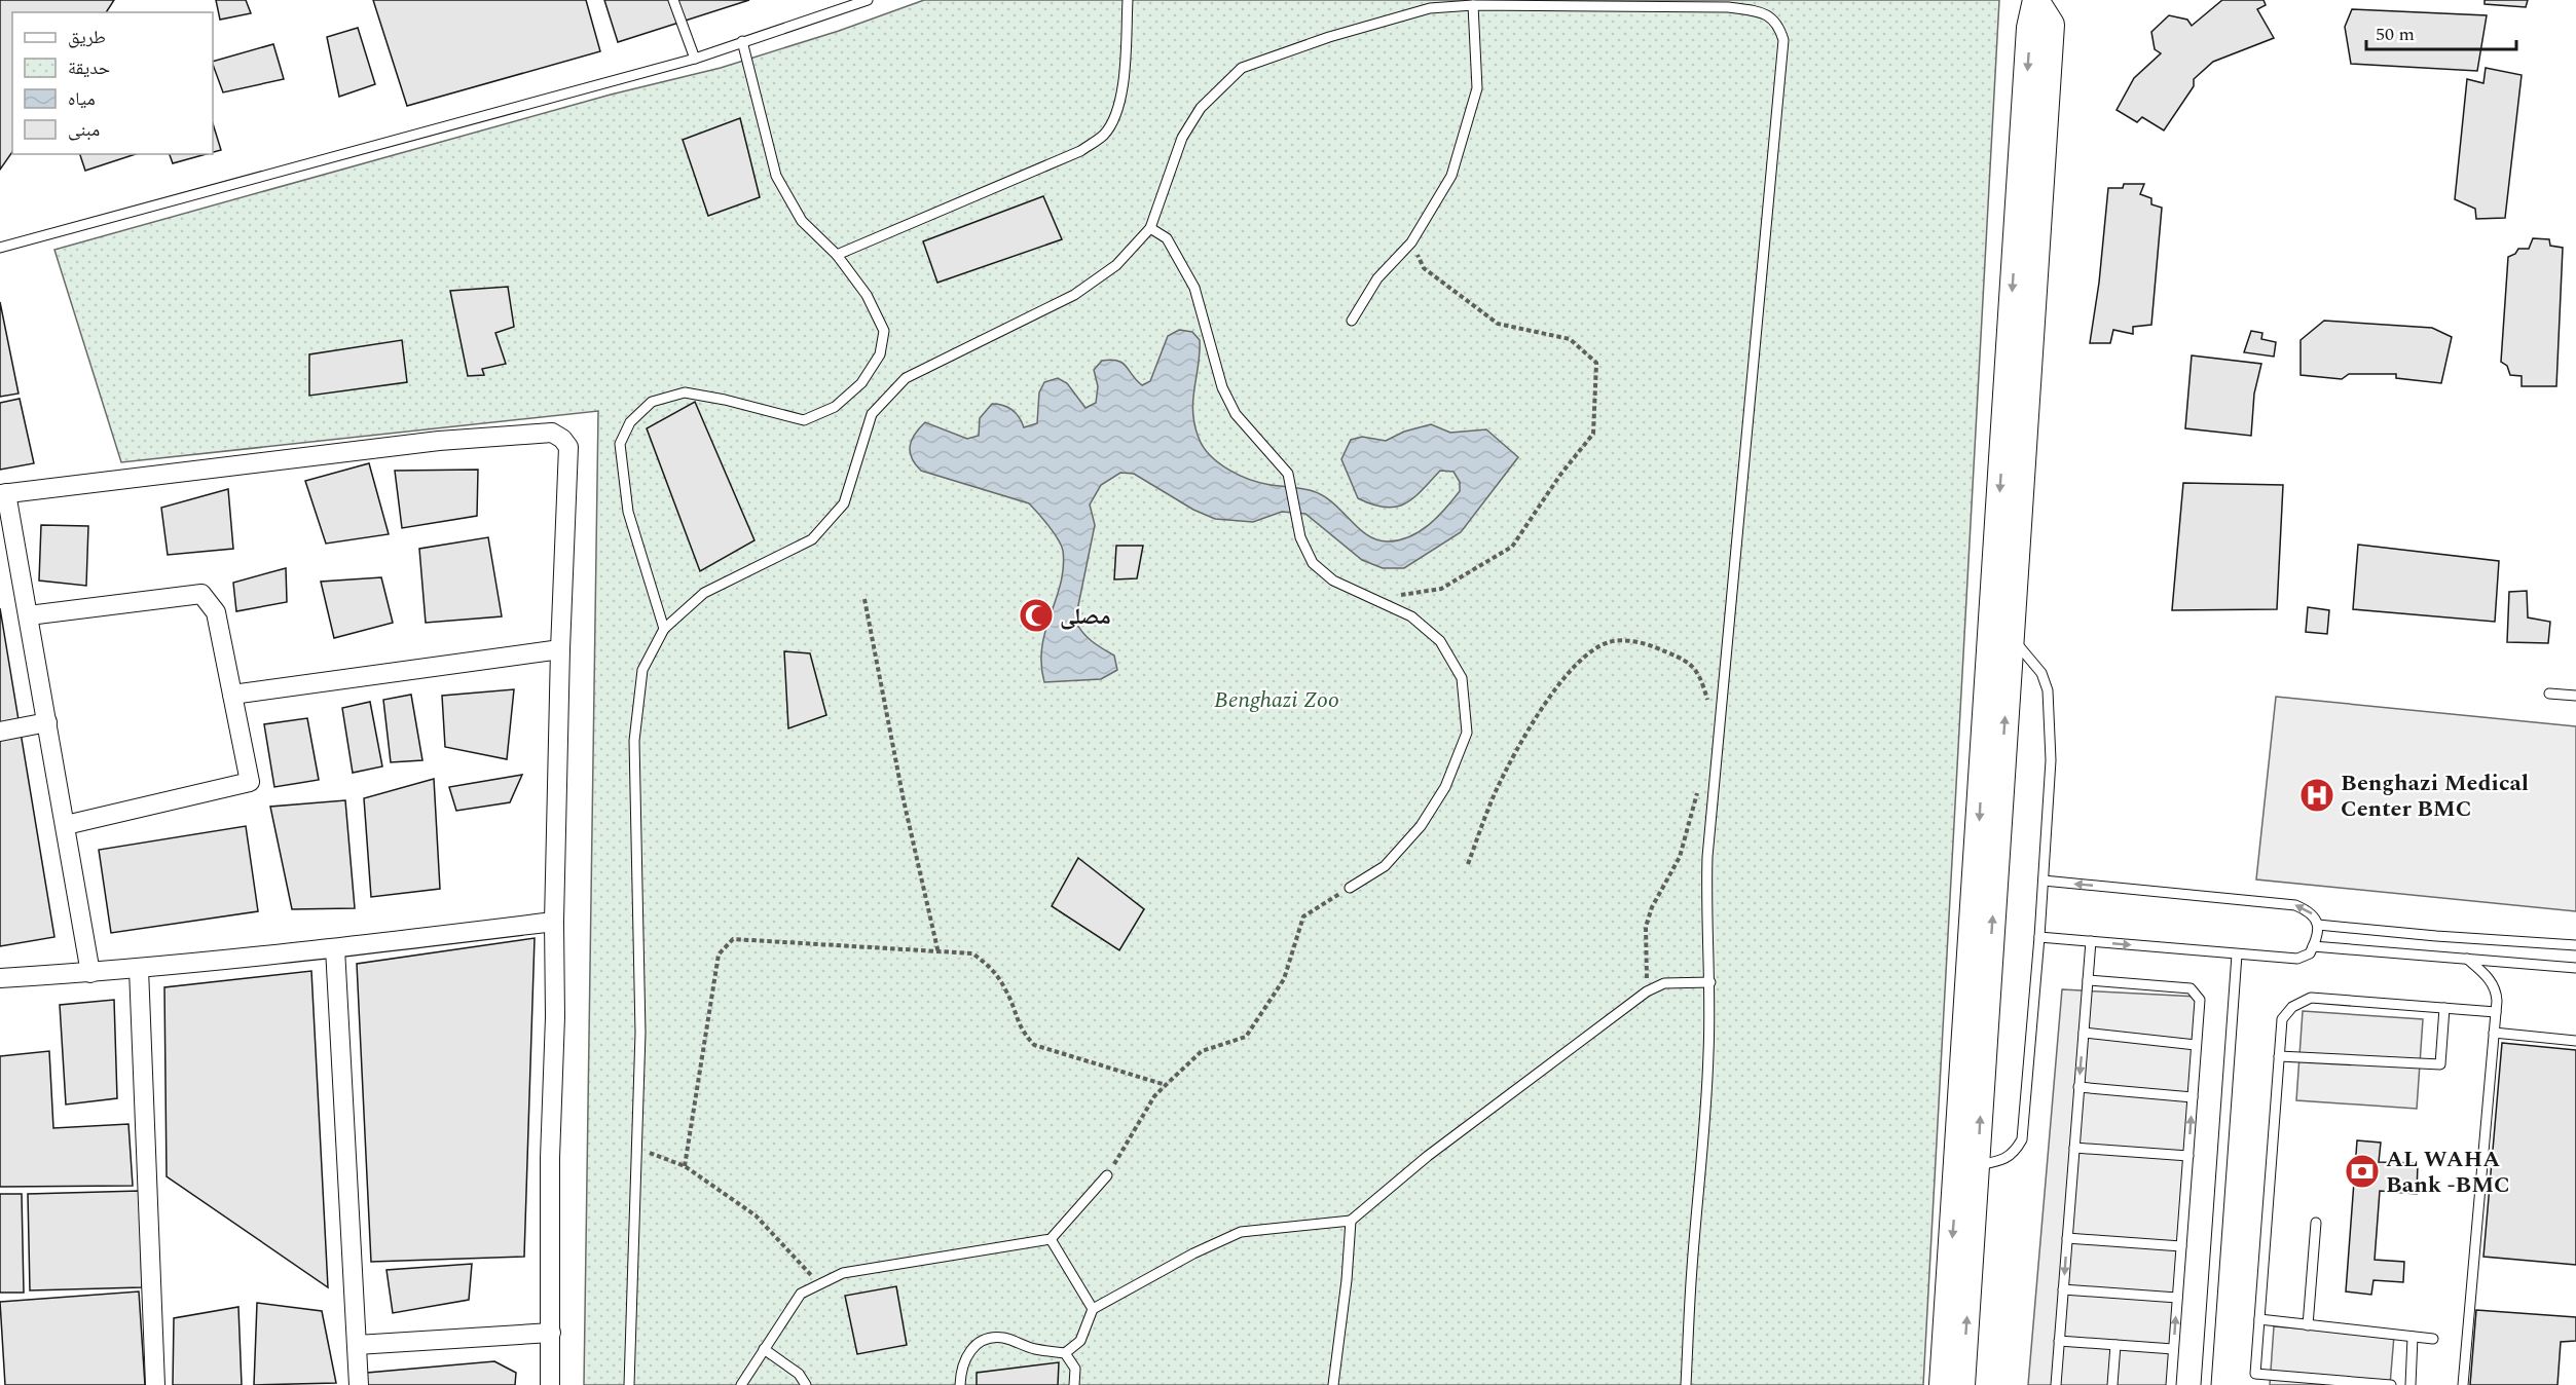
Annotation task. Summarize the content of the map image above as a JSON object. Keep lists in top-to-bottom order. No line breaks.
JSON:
{"parks":["Benghazi Zoo"],"places":{"mosque":["مصلى"],"hospital":["Benghazi Medical Center BMC"],"bank":["AL WAHA Bank -BMC"]},"legend":["طريق","حديقة","مياه","مبنى"],"scale_bar":"50 m"}
